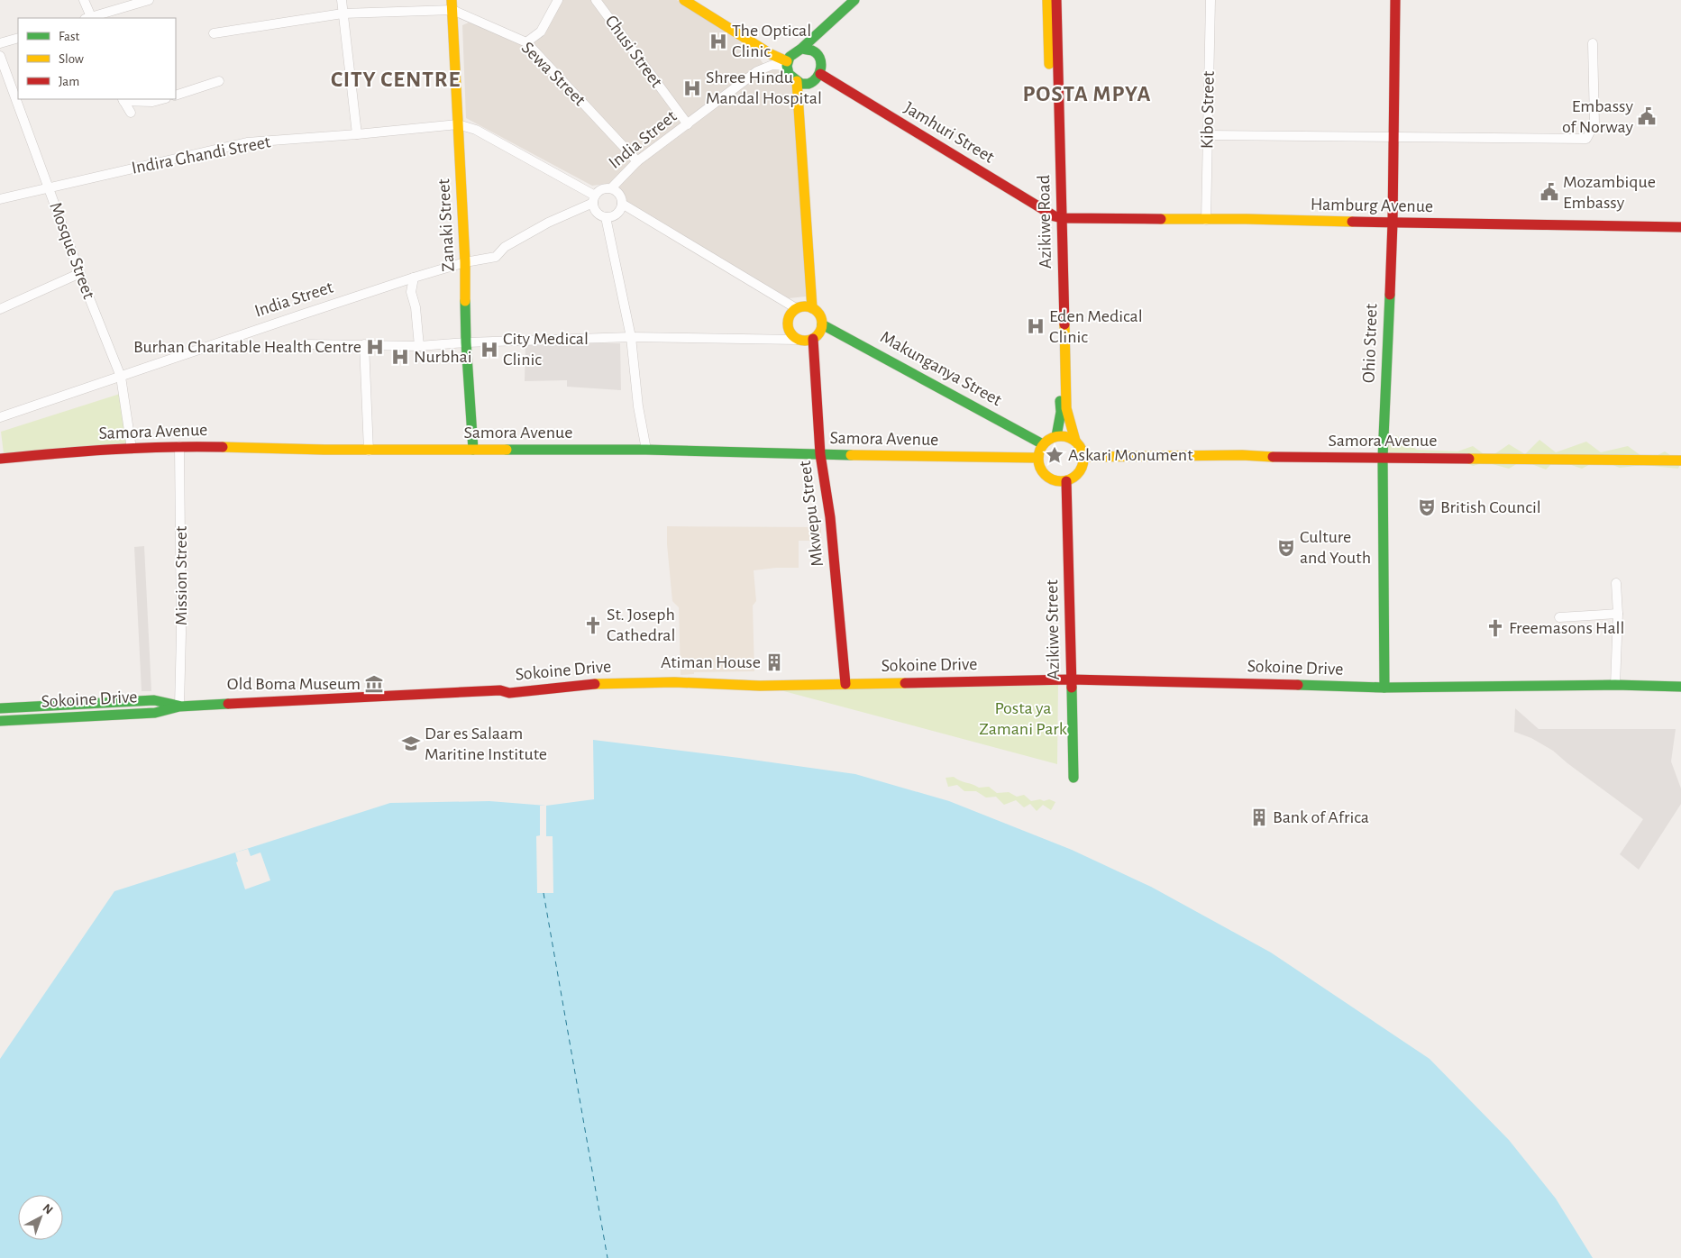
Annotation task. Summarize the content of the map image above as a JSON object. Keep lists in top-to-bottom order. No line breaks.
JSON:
{"streets":{"street":["Chusi Street","Sewa Street","Kibo Street","Jamhuri Street","India Street","Indira Ghandi Street","Hamburg Avenue","Azikiwe Road","Zanaki Street","Mosque Street","Ohio Street","Makunganya Street","Samora Avenue","Mkwepu Street","Mission Street","Azikiwe Street","Sokoine Drive"]},"crossings":[["Chusi Street","India Street"],["Sewa Street","India Street"],["Sewa Street","Zanaki Street"],["Kibo Street","Hamburg Avenue"],["Jamhuri Street","India Street"],["Jamhuri Street","Hamburg Avenue"],["Jamhuri Street","Azikiwe Road"],["India Street","Zanaki Street"],["India Street","Mosque Street"],["Indira Ghandi Street","Zanaki Street"],["Indira Ghandi Street","Mosque Street"],["Hamburg Avenue","Azikiwe Road"],["Hamburg Avenue","Ohio Street"],["Azikiwe Road","Makunganya Street"],["Azikiwe Road","Samora Avenue"],["Azikiwe Road","Azikiwe Street"],["Zanaki Street","Samora Avenue"],["Mosque Street","Samora Avenue"],["Ohio Street","Samora Avenue"],["Ohio Street","Sokoine Drive"],["Makunganya Street","Samora Avenue"],["Makunganya Street","Mkwepu Street"],["Makunganya Street","Azikiwe Street"],["Samora Avenue","Mkwepu Street"],["Samora Avenue","Mission Street"],["Samora Avenue","Azikiwe Street"],["Mkwepu Street","Sokoine Drive"],["Mission Street","Sokoine Drive"],["Azikiwe Street","Sokoine Drive"]],"districts":["CITY CENTRE","POSTA MPYA"],"parks":["Posta ya Zamani Park"],"places":{"hospital":["The Optical Clinic","Shree Hindu Mandal Hospital","Eden Medical Clinic","Burhan Charitable Health Centre","City Medical Clinic","Nurbhai"],"public building":["Embassy of Norway","Mozambique Embassy"],"place":["Askari Monument"],"theatre":["British Council","Culture and Youth"],"church":["St. Joseph Cathedral","Freemasons Hall"],"building":["Atiman House","Bank of Africa"],"museum":["Old Boma Museum"],"school or university":["Dar es Salaam Maritine Institute"]},"legend":["Fast","Slow","Jam"],"north":"top right"}
